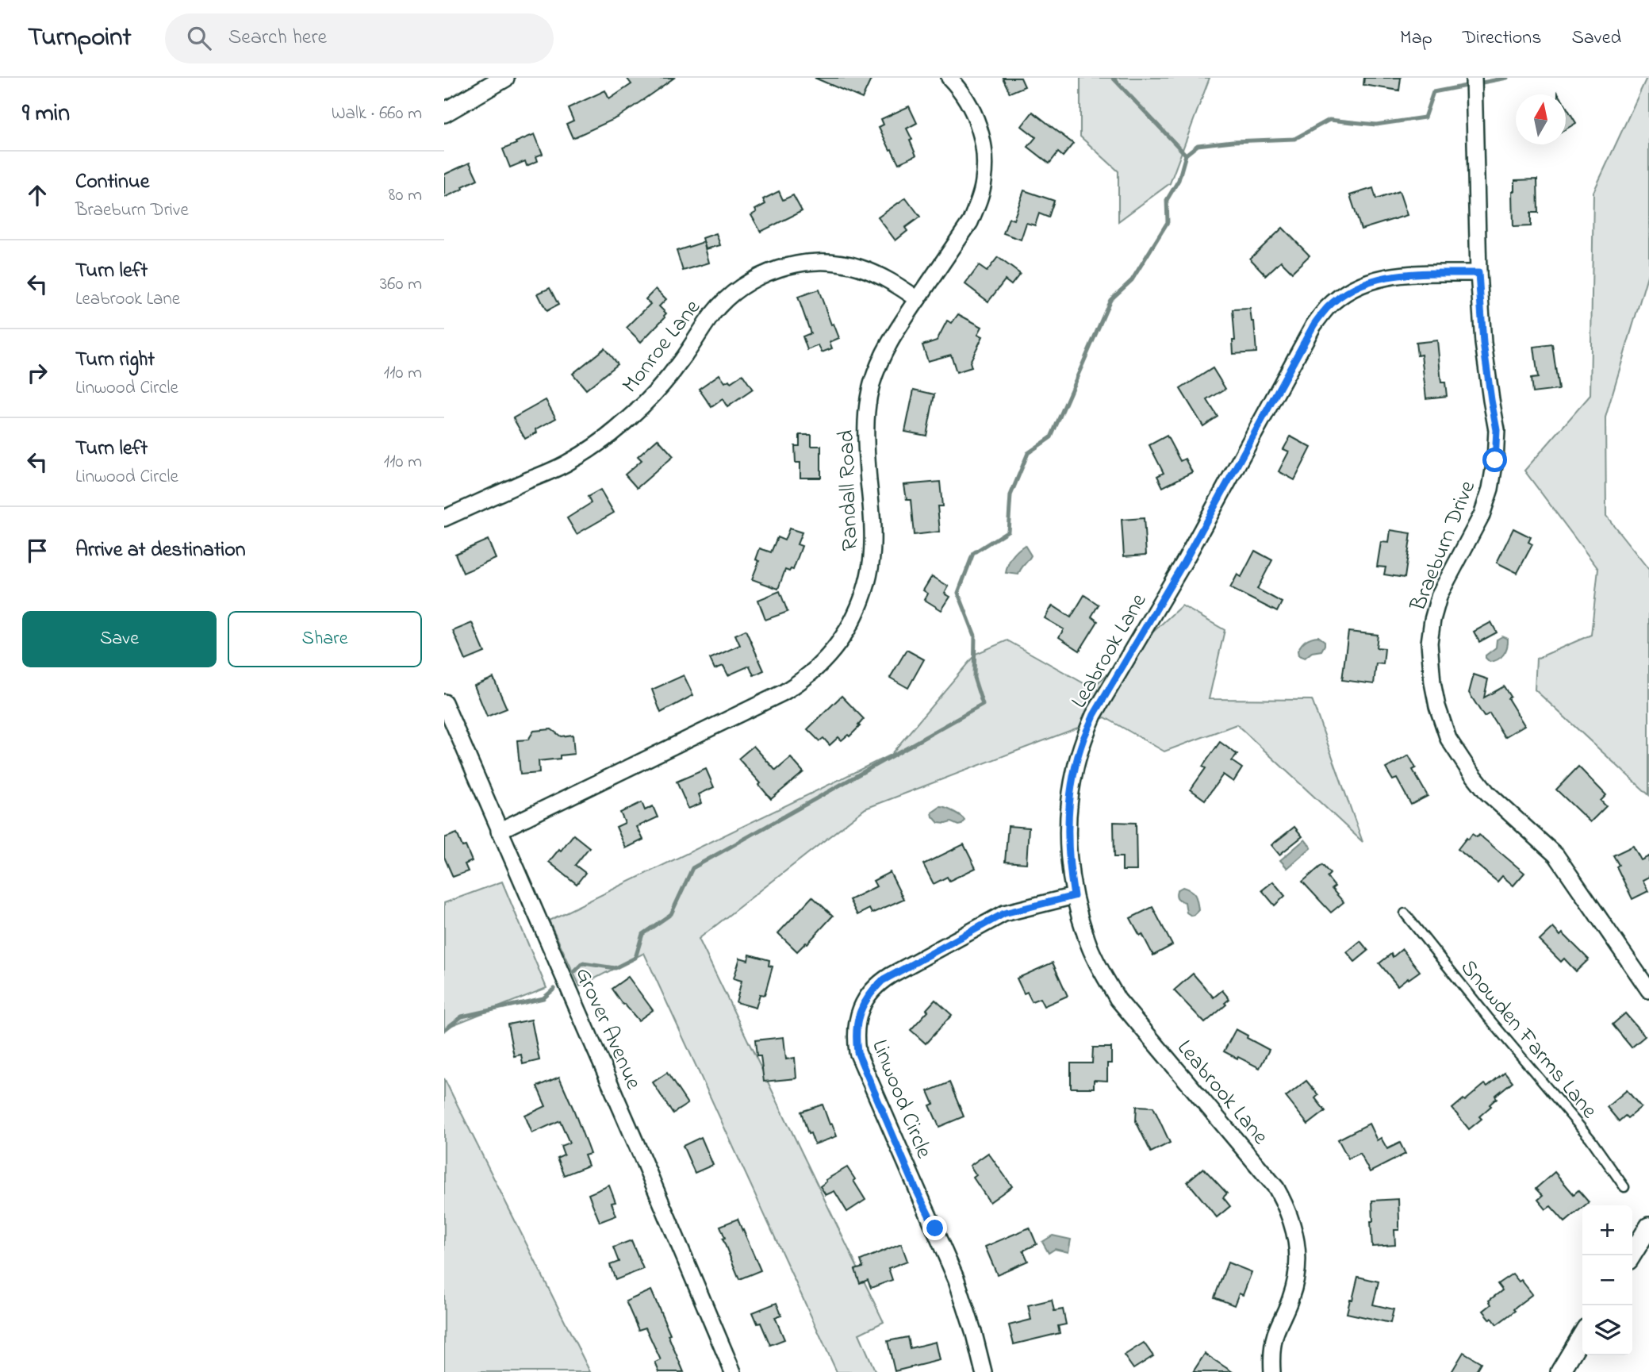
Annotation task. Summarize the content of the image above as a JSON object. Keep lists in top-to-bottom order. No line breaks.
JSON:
{"streets":{"street":["Monroe Lane","Randall Road","Braeburn Drive","Leabrook Lane","Grover Avenue","Linwood Circle"],"lane":["Snowden Farms Lane"]},"crossings":[["Monroe Lane","Randall Road"],["Randall Road","Grover Avenue"],["Braeburn Drive","Leabrook Lane"],["Leabrook Lane","Linwood Circle"]],"north":"top","page":{"header":"Turnpoint","search":"Search here","nav":["Map","Directions","Saved"],"heading":["9 min","Walk · 660 m"],"list":[["Continue","Braeburn Drive","80 m"],["Turn left","Leabrook Lane","360 m"],["Turn right","Linwood Circle","110 m"],["Turn left","Linwood Circle","110 m"],"Arrive at destination"],"buttons":["Save","Share"],"map_buttons":["+","−"]}}
